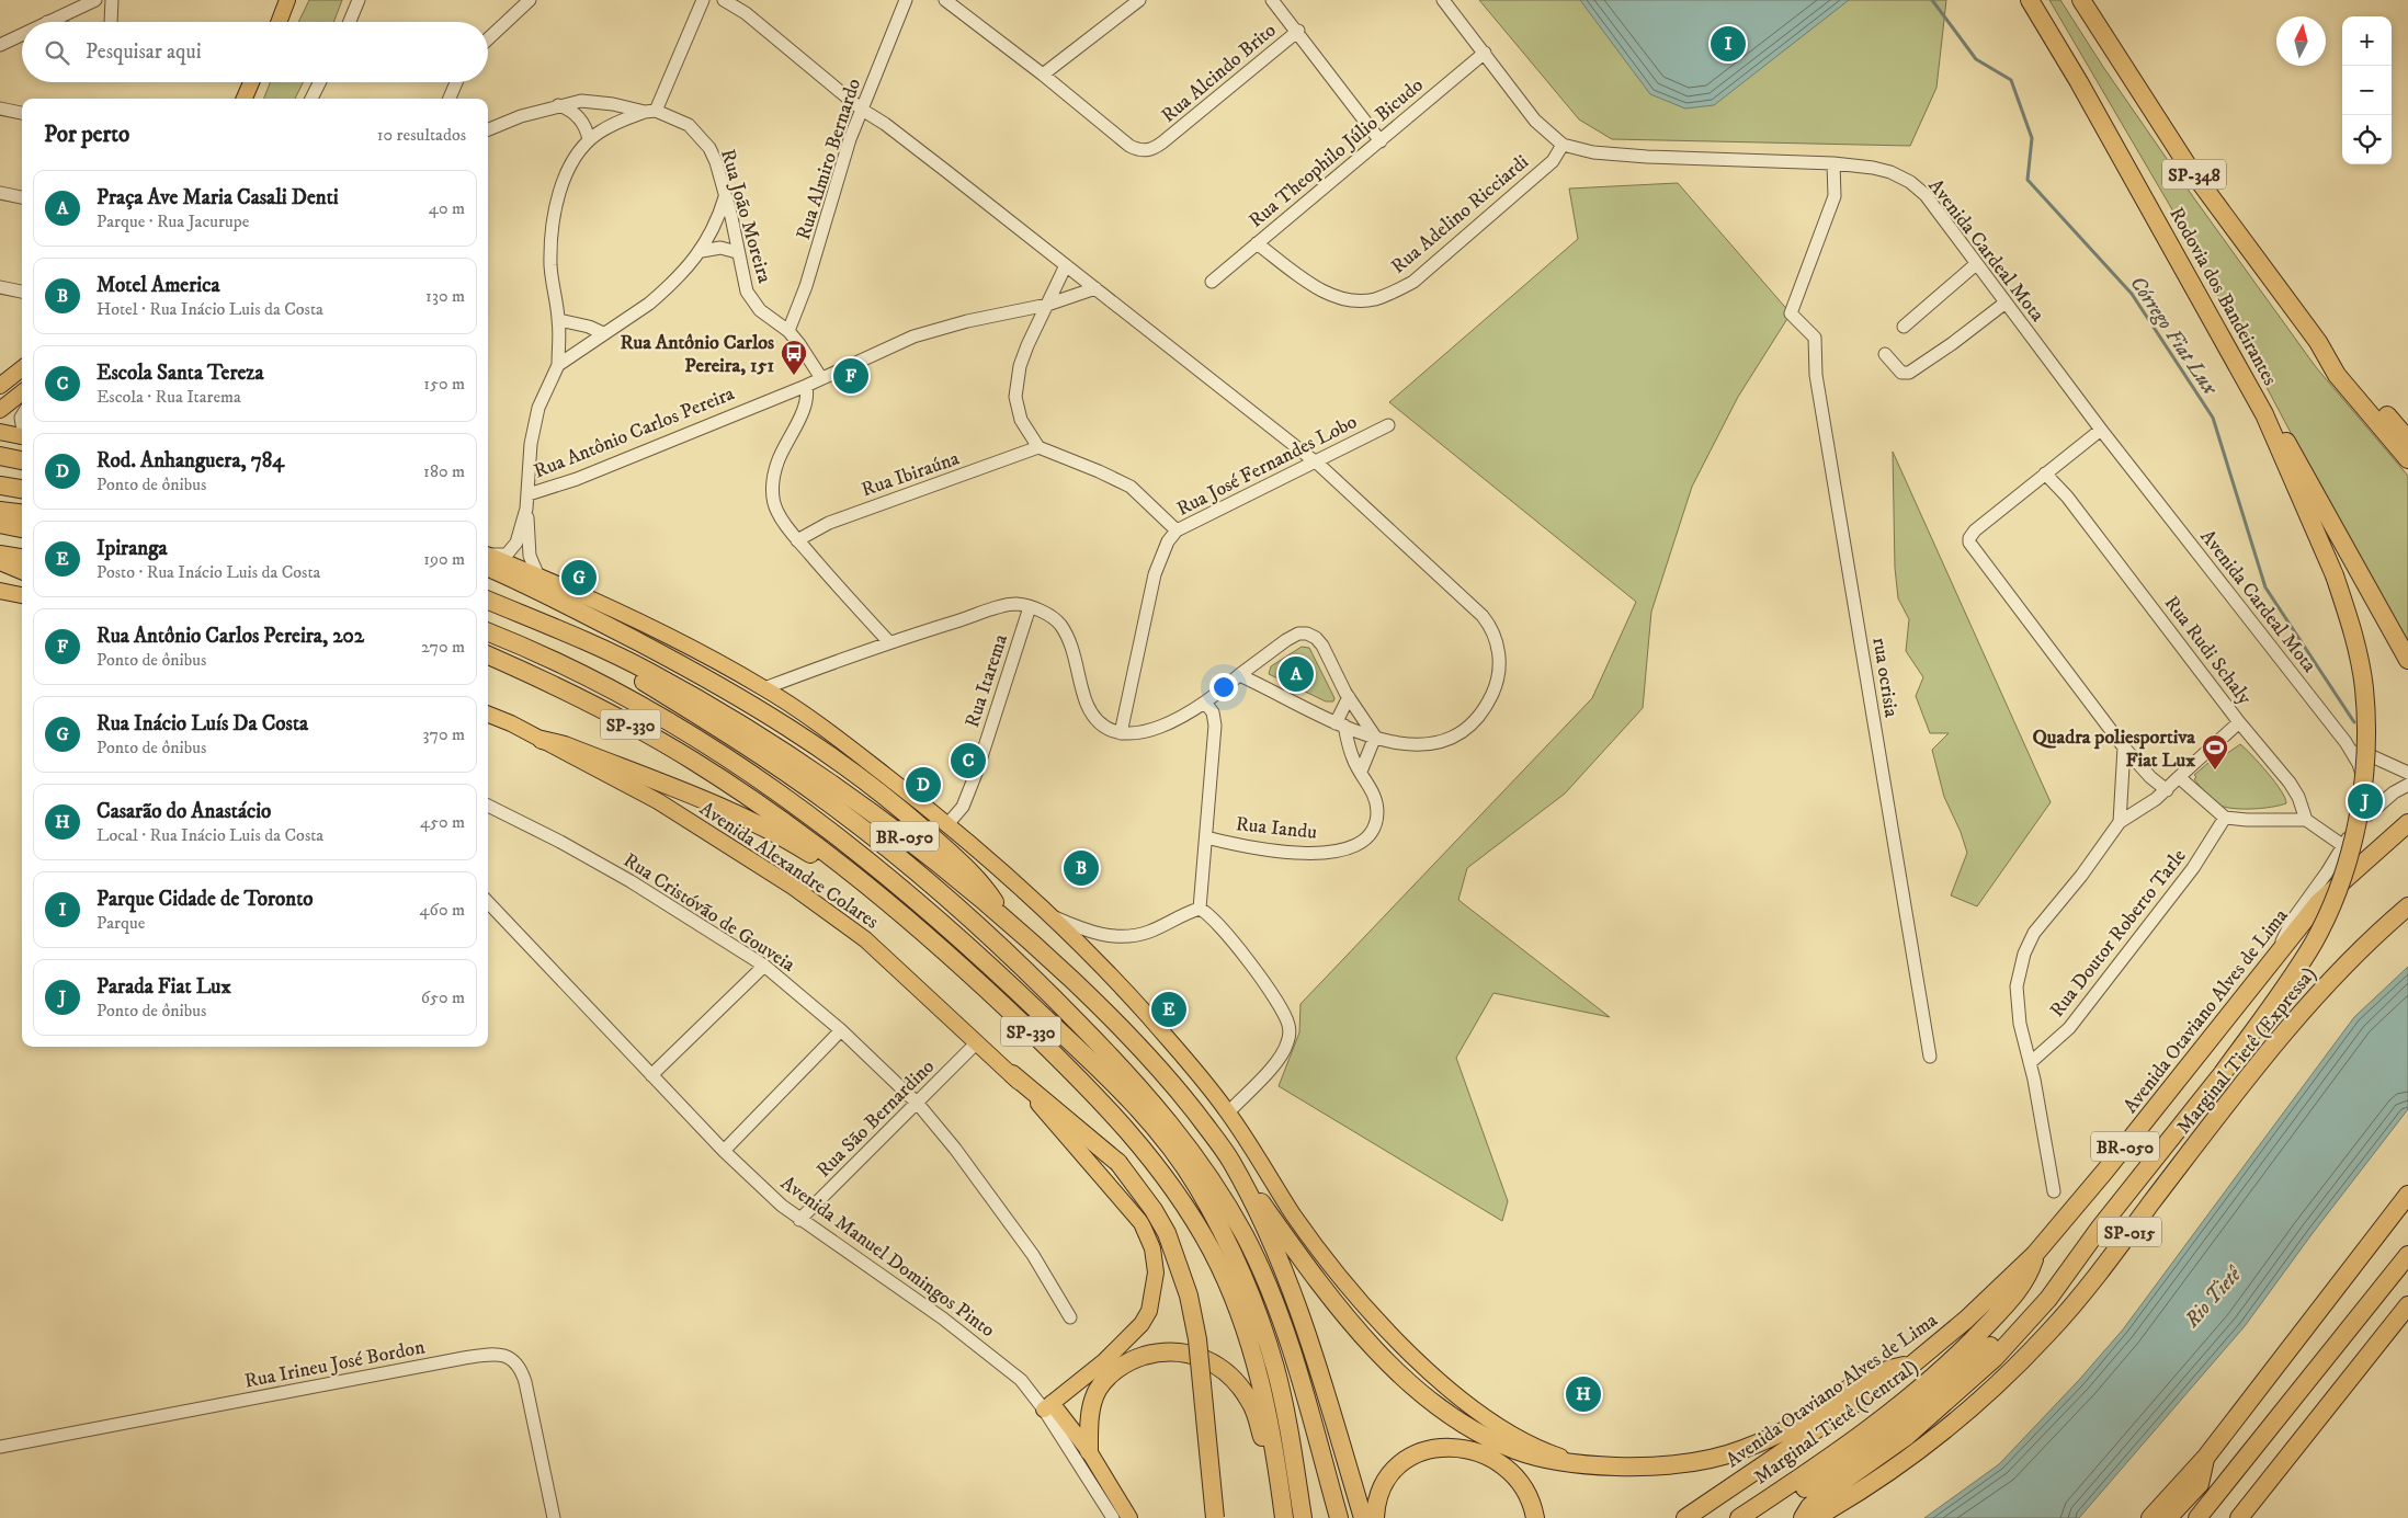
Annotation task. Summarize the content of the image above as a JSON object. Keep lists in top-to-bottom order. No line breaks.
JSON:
{"streets":{"highway":["SP-348","Rodovia dos Bandeirantes","SP-330","BR-050","Avenida Otaviano Alves de Lima","Marginal Tietê (Expressa)","SP-015","Marginal Tietê (Central)"],"main road":["Avenida Alexandre Colares"],"street":["Rua Alcindo Brito","Rua Theophilo Júlio Bicudo","Rua Almiro Bernardo","Rua Adelino Ricciardi","Rua João Moreira","Avenida Cardeal Mota","Rua Antônio Carlos Pereira","Rua José Fernandes Lobo","Rua Ibiraúna","Rua Rudi Schaly","rua ocrisia","Rua Itarema","Rua Iandu","Rua Cristóvão de Gouveia","Rua Doutor Roberto Tarle","Rua São Bernardino","Avenida Manuel Domingos Pinto","Rua Irineu José Bordon"]},"crossings":[["Rua Theophilo Júlio Bicudo","Rua Adelino Ricciardi"],["Rua Theophilo Júlio Bicudo","Avenida Cardeal Mota"],["Rua Almiro Bernardo","Rua João Moreira"],["Rua Adelino Ricciardi","Avenida Cardeal Mota"],["Rua João Moreira","Rua Antônio Carlos Pereira"],["Avenida Cardeal Mota","rua ocrisia"],["Avenida Alexandre Colares","Rua São Bernardino"],["Avenida Alexandre Colares","Avenida Manuel Domingos Pinto"],["Rua Cristóvão de Gouveia","Rua São Bernardino"],["Avenida Otaviano Alves de Lima","Marginal Tietê (Central)"],["Rua São Bernardino","Avenida Manuel Domingos Pinto"]],"water":["Córrego Fiat Lux","Rio Tietê"],"places":{"bus stop":["Rua Antônio Carlos Pereira, 151"],"sports":["Quadra poliesportiva Fiat Lux"]},"north":"top","page":{"map_buttons":["+","−"],"search":"Pesquisar aqui","pins":["I","F","G","A","C","D","J","B","E","H"],"heading":["Por perto","10 resultados"],"list":[{"mark":"A","name":"Praça Ave Maria Casali Denti","note":"Parque · Rua Jacurupe","value":"40 m"},{"mark":"B","name":"Motel America","note":"Hotel · Rua Inácio Luis da Costa","value":"130 m"},{"mark":"C","name":"Escola Santa Tereza","note":"Escola · Rua Itarema","value":"150 m"},{"mark":"D","name":"Rod. Anhanguera, 784","note":"Ponto de ônibus","value":"180 m"},{"mark":"E","name":"Ipiranga","note":"Posto · Rua Inácio Luis da Costa","value":"190 m"},{"mark":"F","name":"Rua Antônio Carlos Pereira, 202","note":"Ponto de ônibus","value":"270 m"},{"mark":"G","name":"Rua Inácio Luís Da Costa","note":"Ponto de ônibus","value":"370 m"},{"mark":"H","name":"Casarão do Anastácio","note":"Local · Rua Inácio Luis da Costa","value":"450 m"},{"mark":"I","name":"Parque Cidade de Toronto","note":"Parque","value":"460 m"},{"mark":"J","name":"Parada Fiat Lux","note":"Ponto de ônibus","value":"650 m"}]}}
